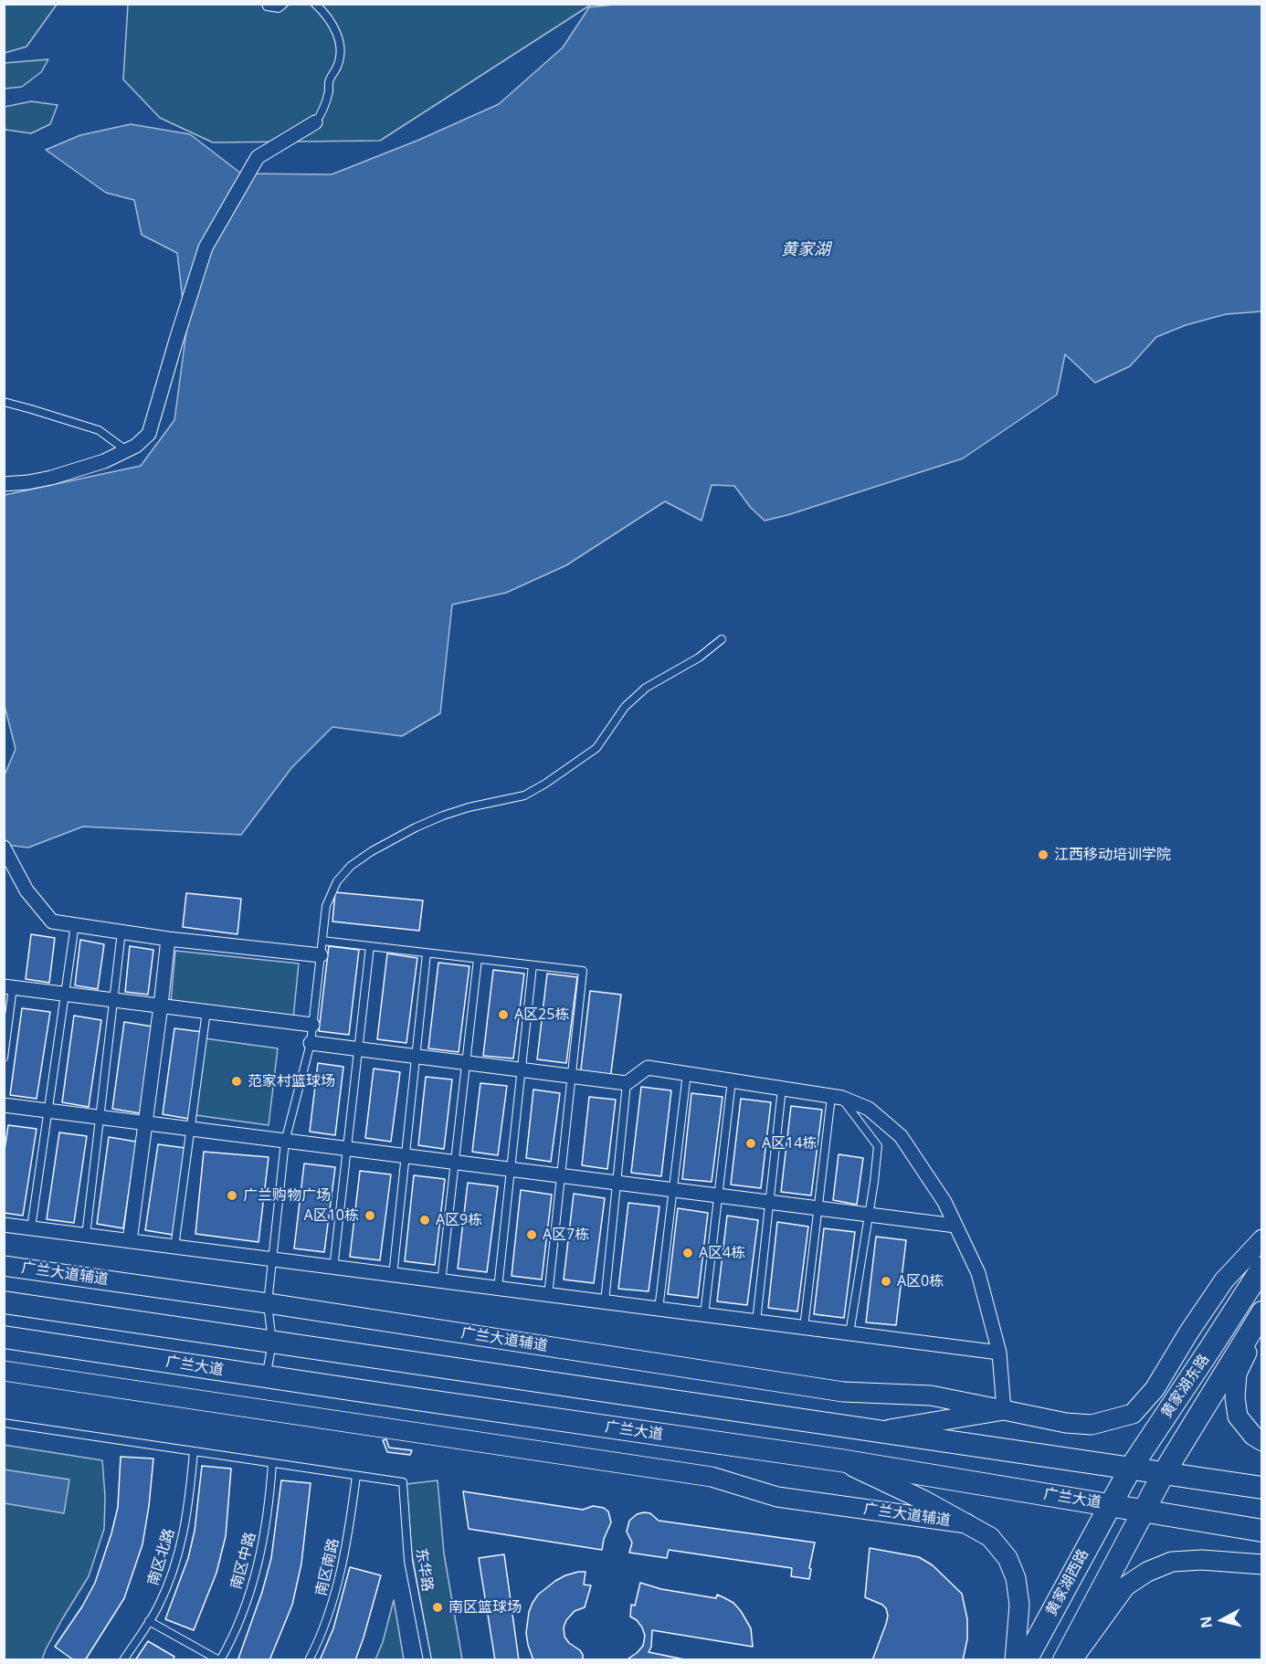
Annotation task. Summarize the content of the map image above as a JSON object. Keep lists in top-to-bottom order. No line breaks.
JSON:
{"streets":{"main road":["广兰大道辅道","广兰大道","黄家湖东路","黄家湖西路"],"lane":["南区北路","南区中路","南区南路","东华路"]},"crossings":[["广兰大道","黄家湖东路"],["广兰大道","黄家湖西路"],["黄家湖东路","黄家湖西路"],["南区南路","东华路"]],"water":["黄家湖"],"places":["江西移动培训学院","A区25栋","范家村篮球场","A区14栋","广兰购物广场","A区10栋","A区9栋","A区7栋","A区4栋","A区0栋","南区篮球场"],"north":"left"}
